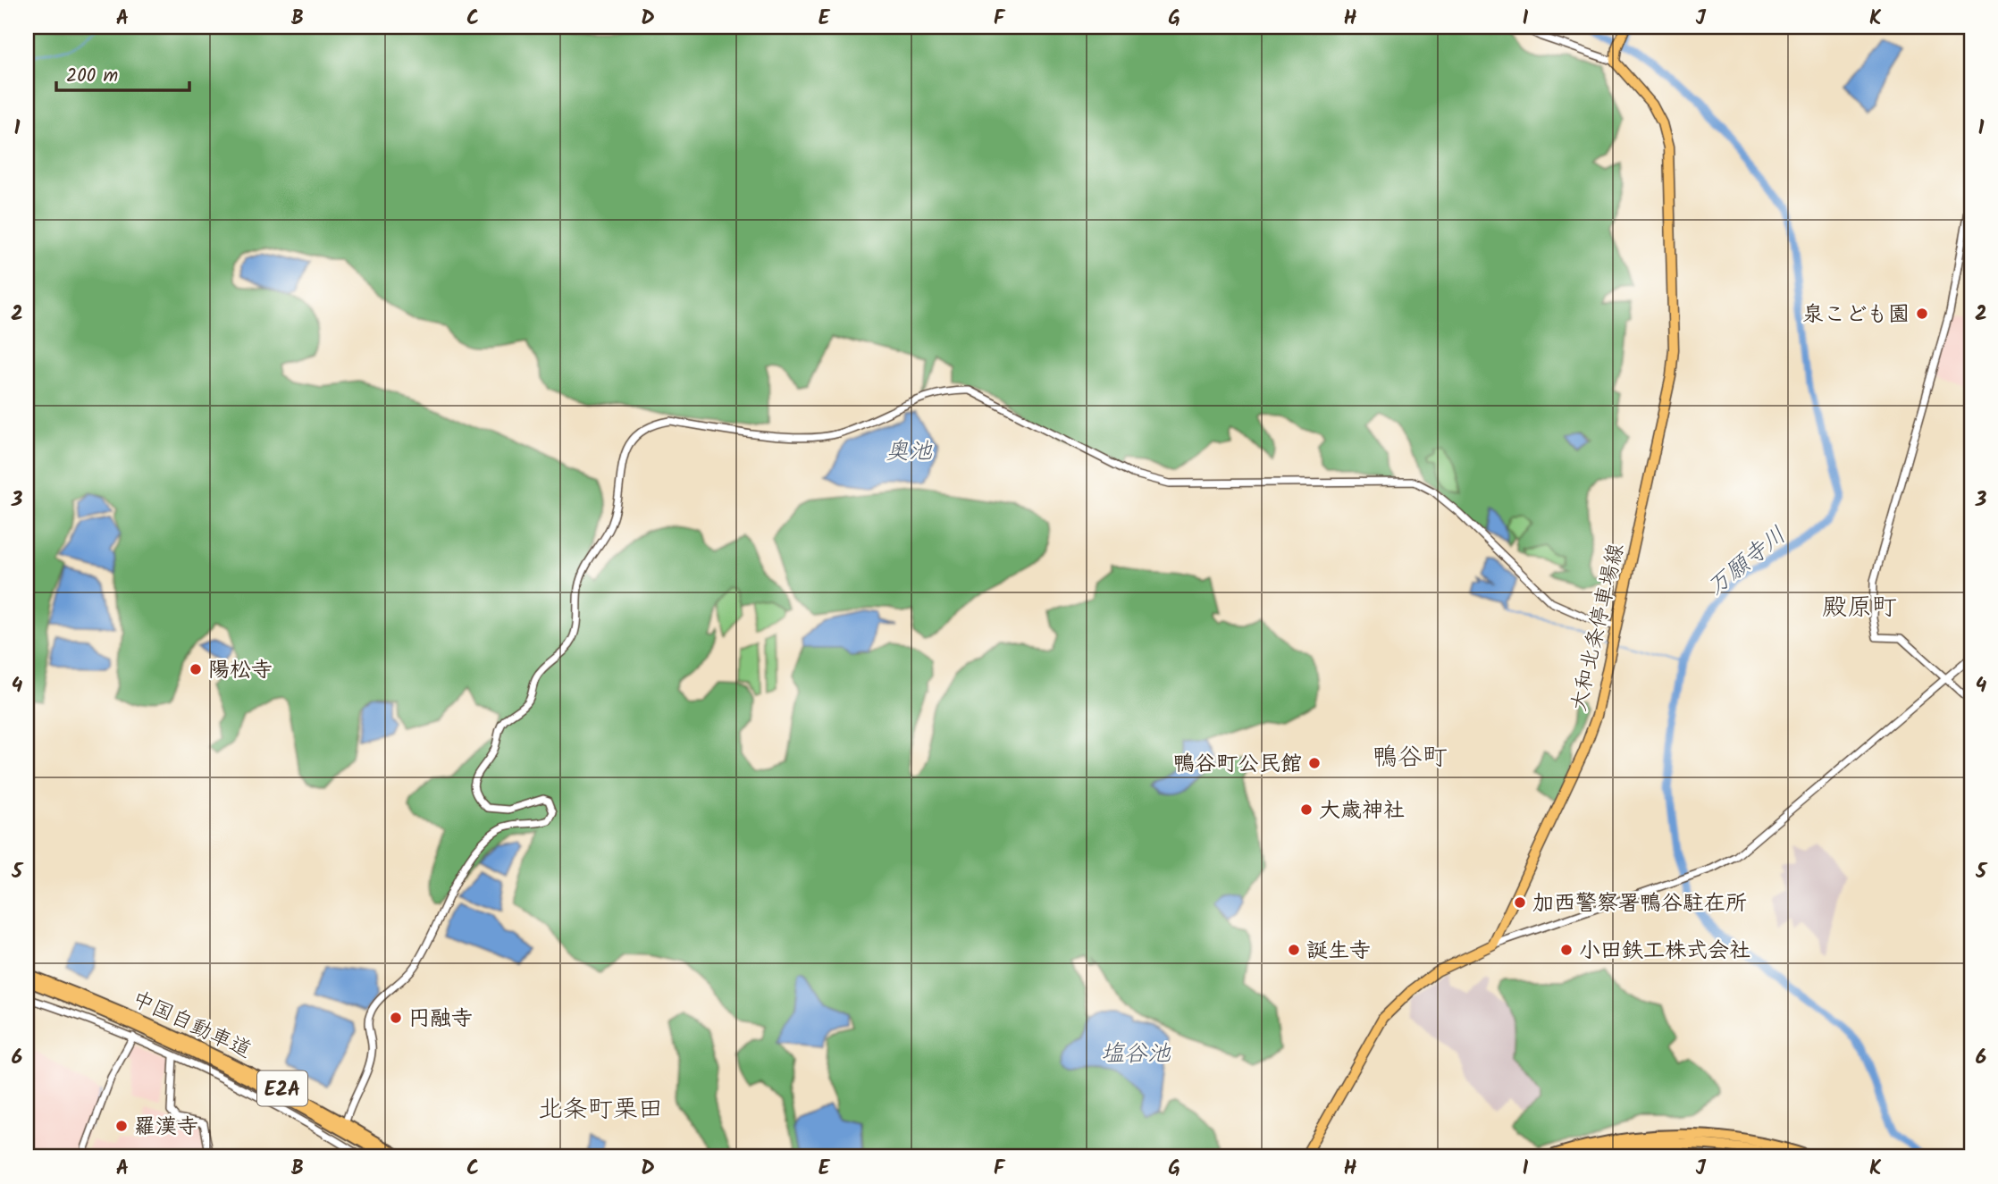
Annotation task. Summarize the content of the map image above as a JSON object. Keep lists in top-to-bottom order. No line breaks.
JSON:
{"streets":{"highway":["中国自動車道","E2A"],"main road":["大和北条停車場線"]},"districts":["殿原町","鴨谷町","北条町栗田"],"water":["奥池","万願寺川","塩谷池"],"places":["泉こども園","陽松寺","鴨谷町公民館","大歳神社","加西警察署鴨谷駐在所","誕生寺","小田鉄工株式会社","円融寺","羅漢寺"],"scale_bar":"200 m","grid":{"columns":["A","B","C","D","E","F","G","H","I","J","K"],"rows":["1","2","3","4","5","6"]}}
